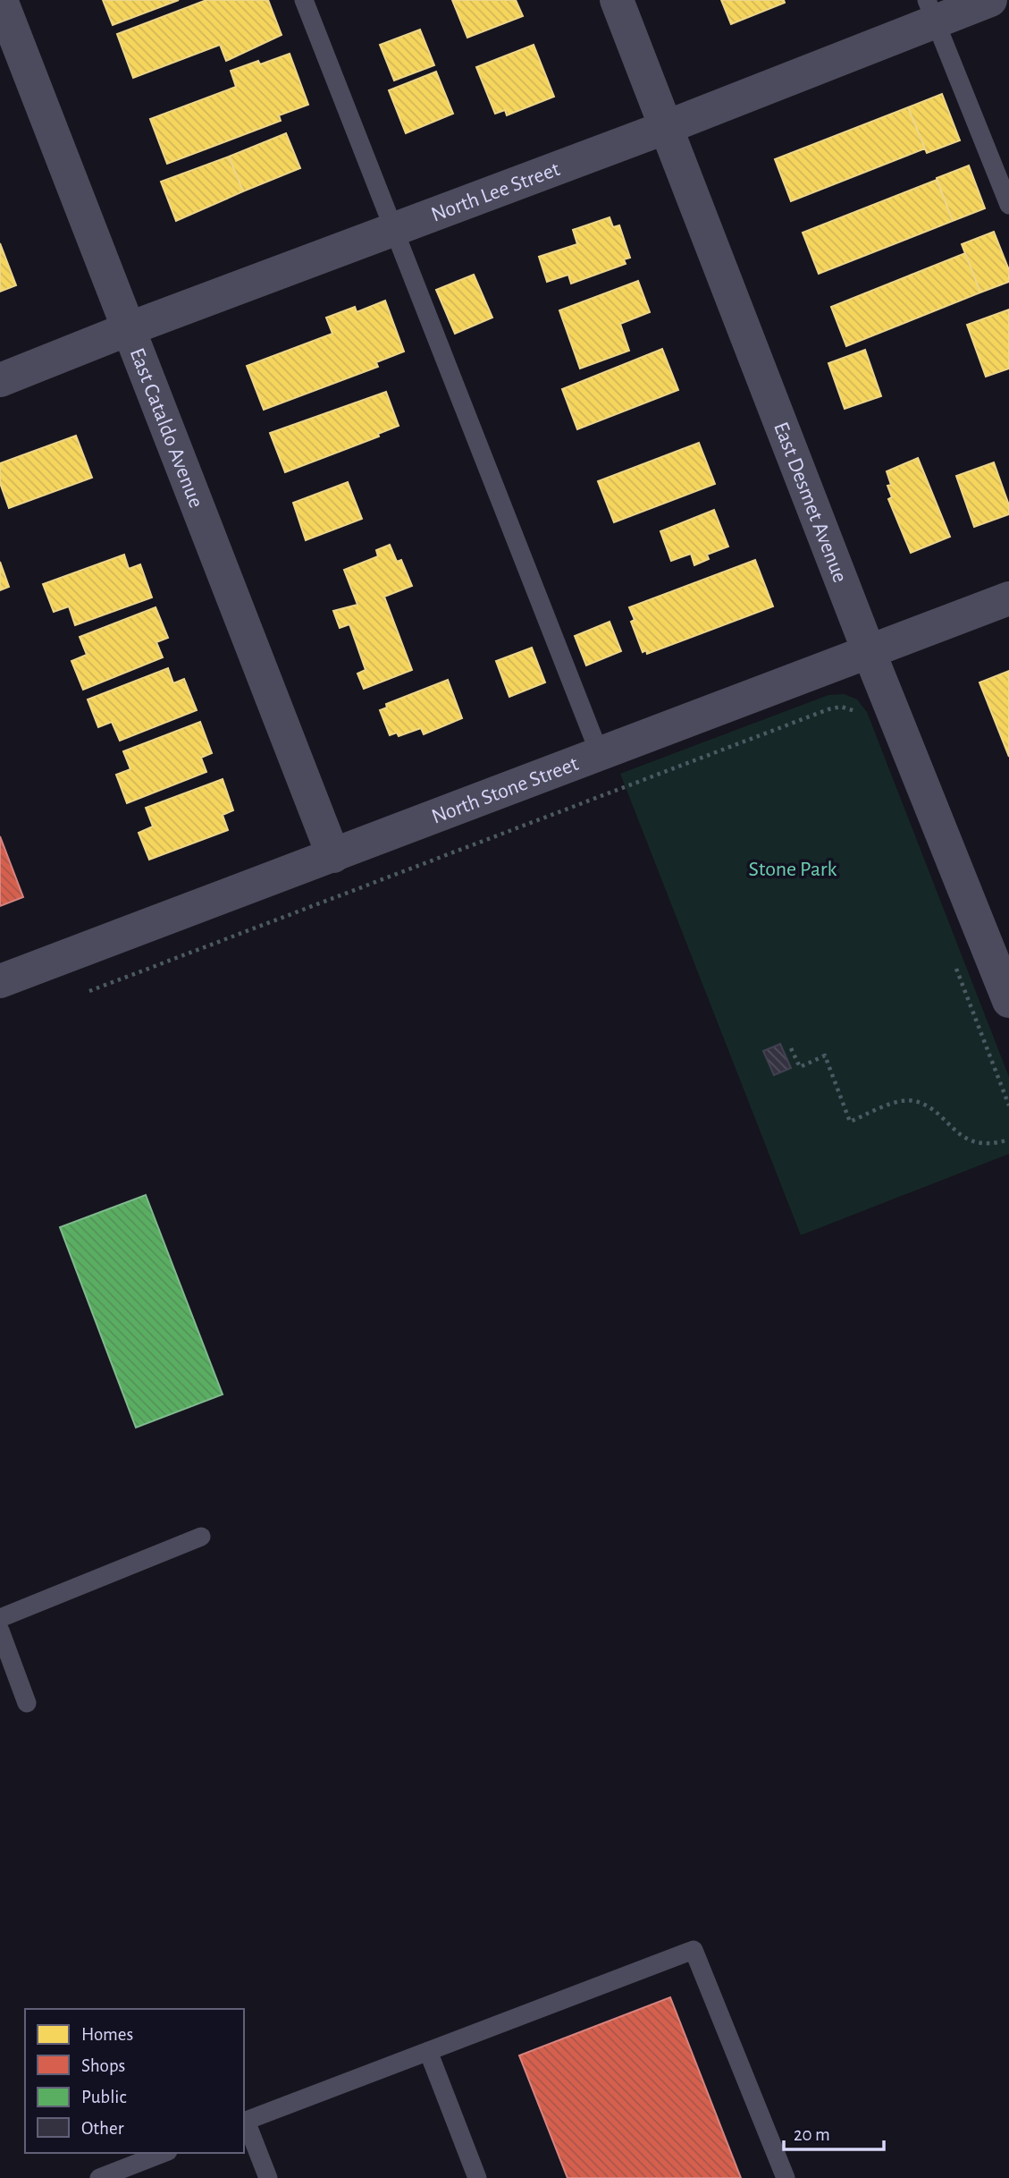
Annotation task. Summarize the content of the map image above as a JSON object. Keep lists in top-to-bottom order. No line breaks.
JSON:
{"streets":{"street":["North Lee Street","East Cataldo Avenue","East Desmet Avenue","North Stone Street"]},"crossings":[["North Lee Street","East Cataldo Avenue"],["North Lee Street","East Desmet Avenue"],["East Cataldo Avenue","North Stone Street"],["East Desmet Avenue","North Stone Street"]],"parks":["Stone Park"],"legend":["Homes","Shops","Public","Other"],"scale_bar":"20 m"}
